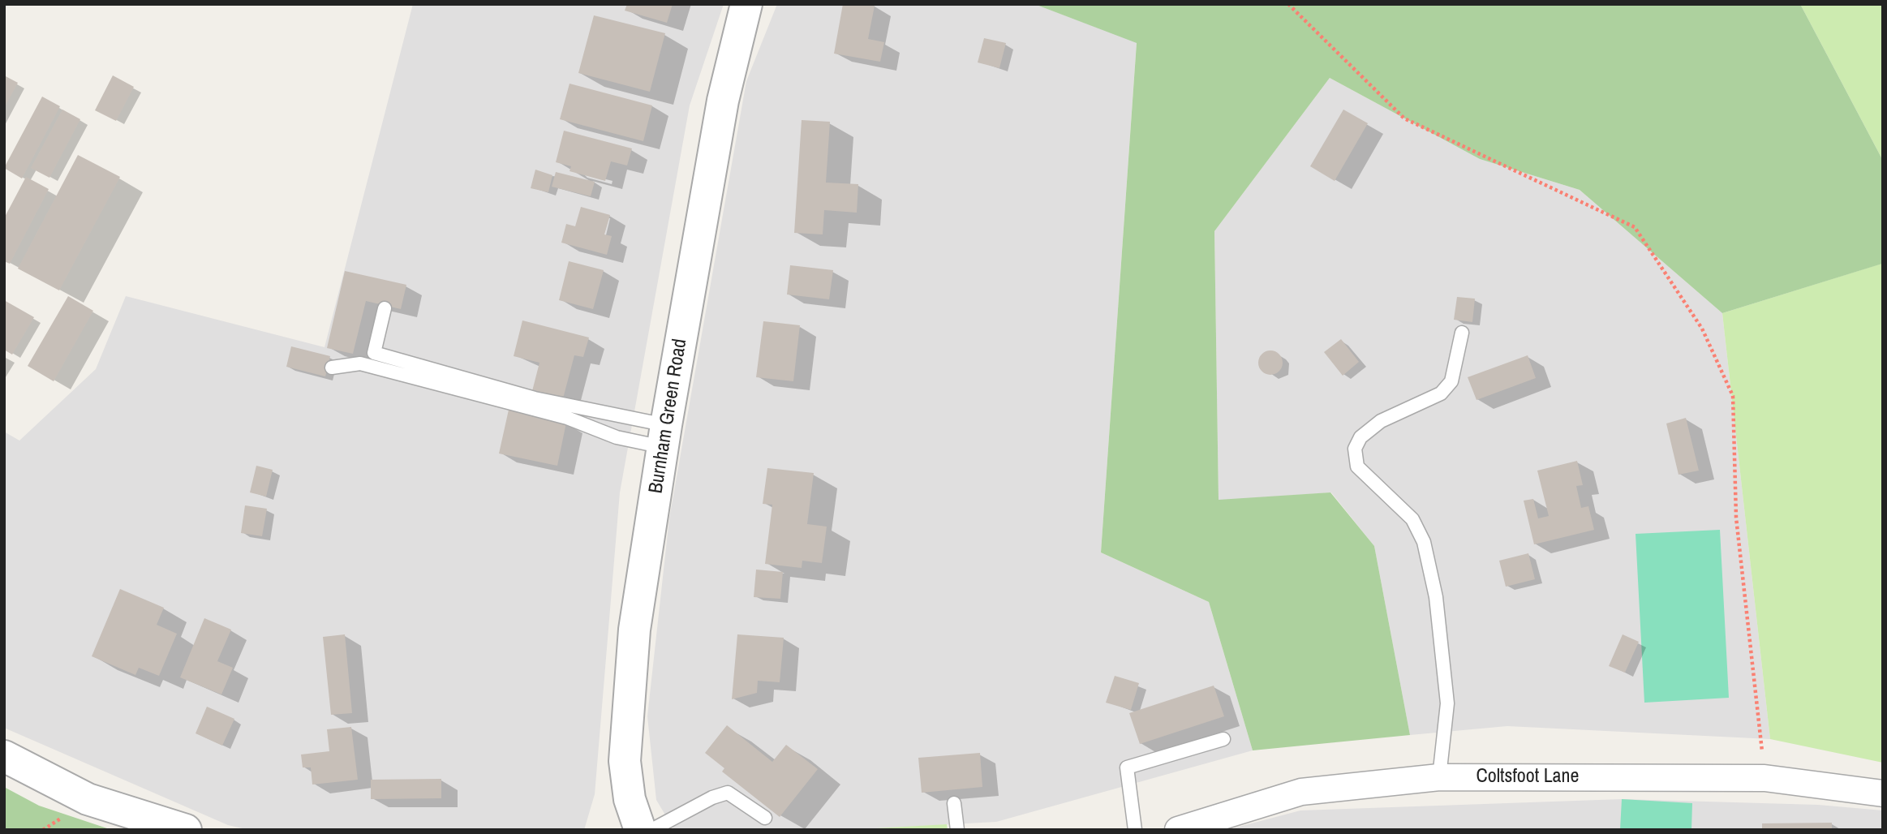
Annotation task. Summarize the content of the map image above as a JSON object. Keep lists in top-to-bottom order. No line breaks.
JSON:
{"streets":{"street":["Burnham Green Road","Coltsfoot Lane"]}}
